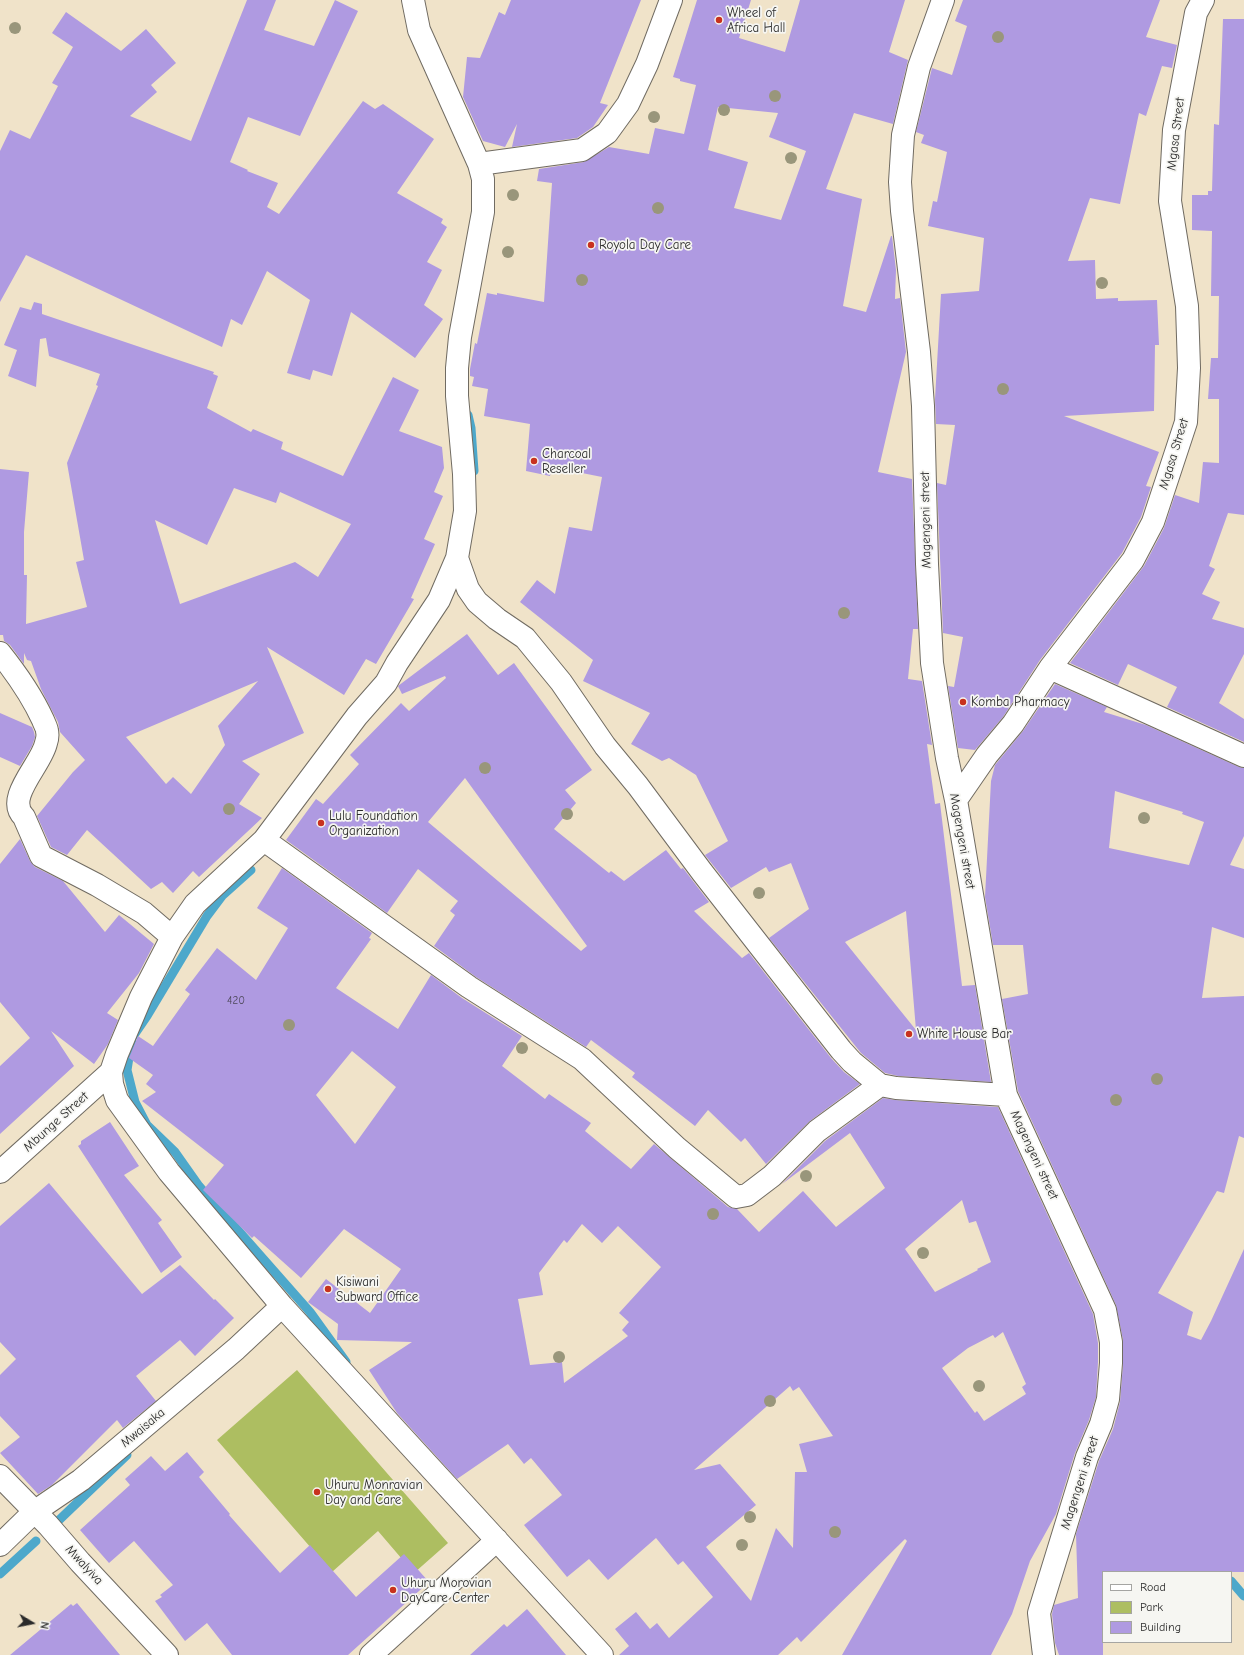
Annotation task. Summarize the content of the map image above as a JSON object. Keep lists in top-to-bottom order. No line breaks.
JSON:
{"streets":{"street":["Mgasa Street","Magengeni street","Mbunge Street","Mwaisaka","Mwalyiva"]},"crossings":[["Mgasa Street","Magengeni street"],["Mwaisaka","Mwalyiva"]],"places":["Wheel of Africa Hall","Royola Day Care","Charcoal Reseller","Komba Pharmacy","Lulu Foundation Organization","White House Bar","Kisiwani Subward Office","Uhuru Monravian Day and Care","Uhuru Morovian DayCare Center"],"house_numbers":["420"],"legend":["Road","Park","Building"],"north":"right"}
